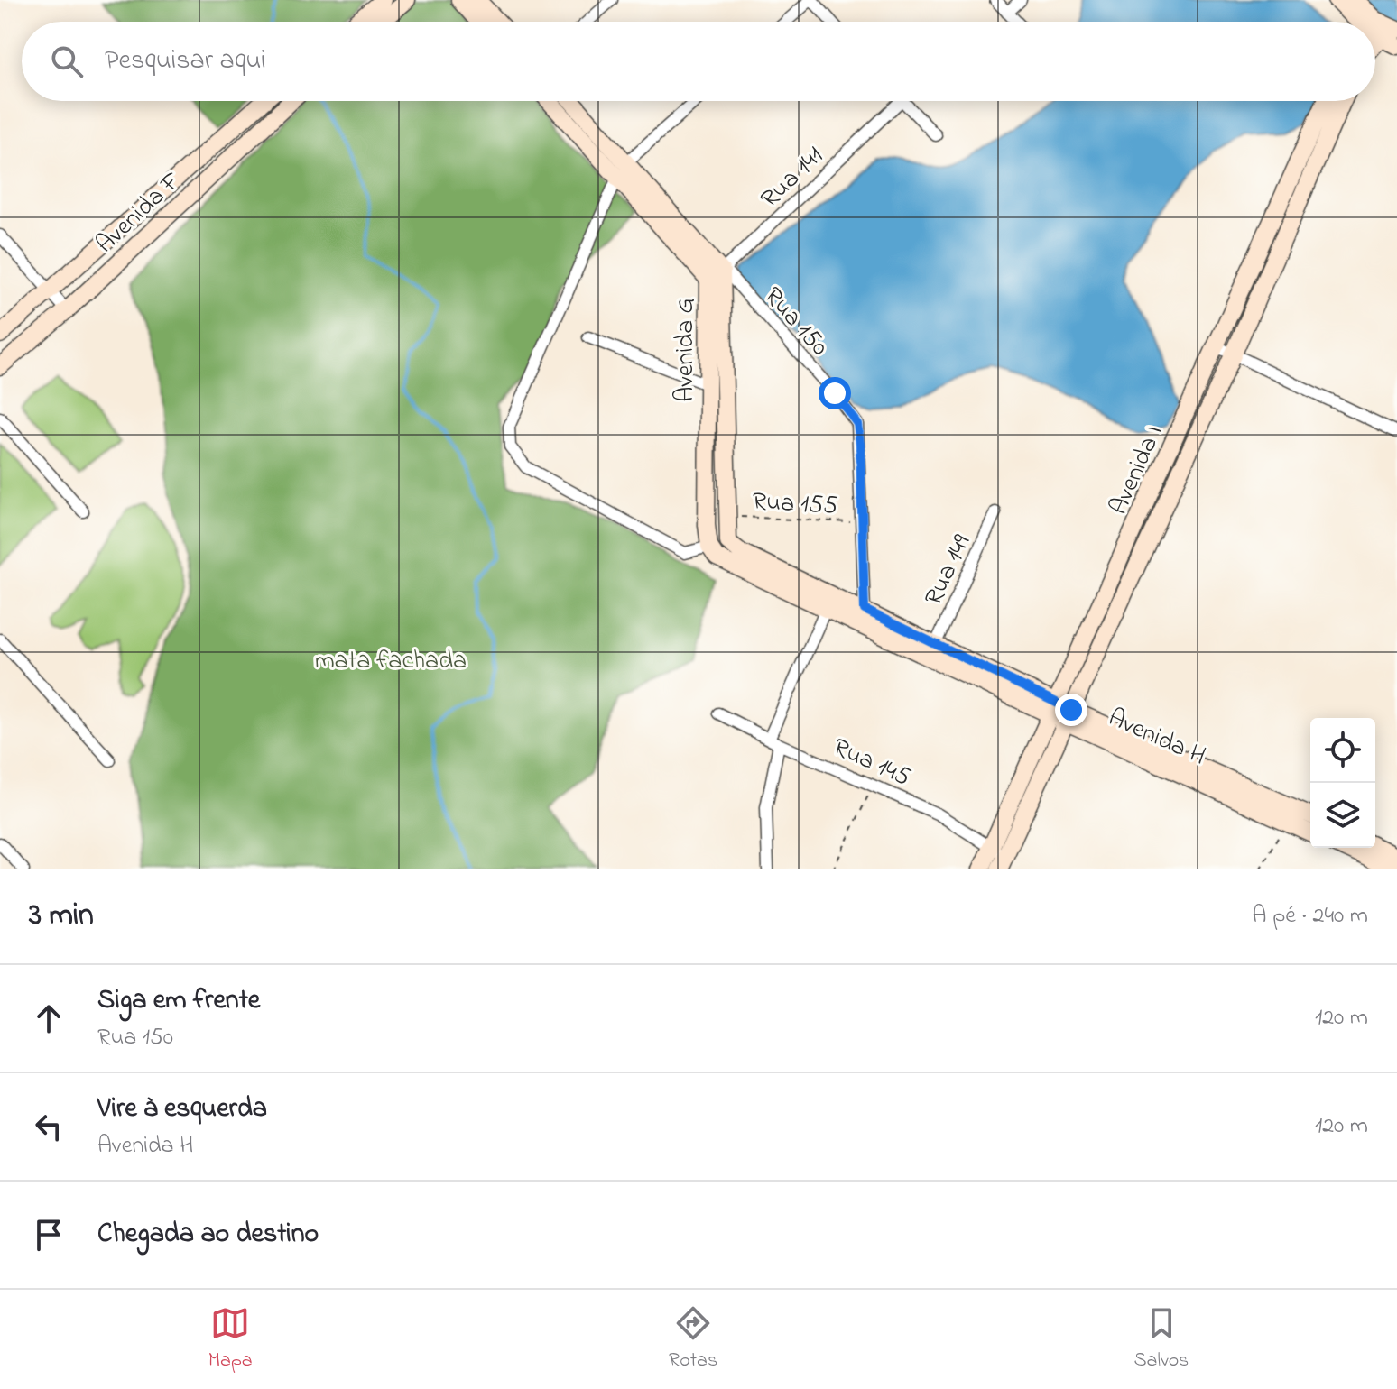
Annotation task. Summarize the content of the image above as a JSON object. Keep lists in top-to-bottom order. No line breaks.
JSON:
{"streets":{"street":["Rua 141","Avenida F","Rua 150","Avenida G","Avenida I","Rua 149","Avenida H","Rua 145"],"path":["Rua 155"]},"crossings":[["Rua 141","Rua 150"],["Rua 141","Avenida G"],["Rua 150","Avenida G"],["Rua 150","Rua 155"],["Rua 150","Avenida H"],["Avenida G","Rua 155"],["Avenida G","Avenida H"],["Avenida I","Avenida H"],["Avenida I","Rua 145"],["Rua 149","Avenida H"]],"parks":["mata fachada"],"page":{"search":"Pesquisar aqui","heading":["3 min","A pé · 240 m"],"list":[["Siga em frente","Rua 150","120 m"],["Vire à esquerda","Avenida H","120 m"],"Chegada ao destino"],"nav":["Mapa","Rotas","Salvos"]}}
